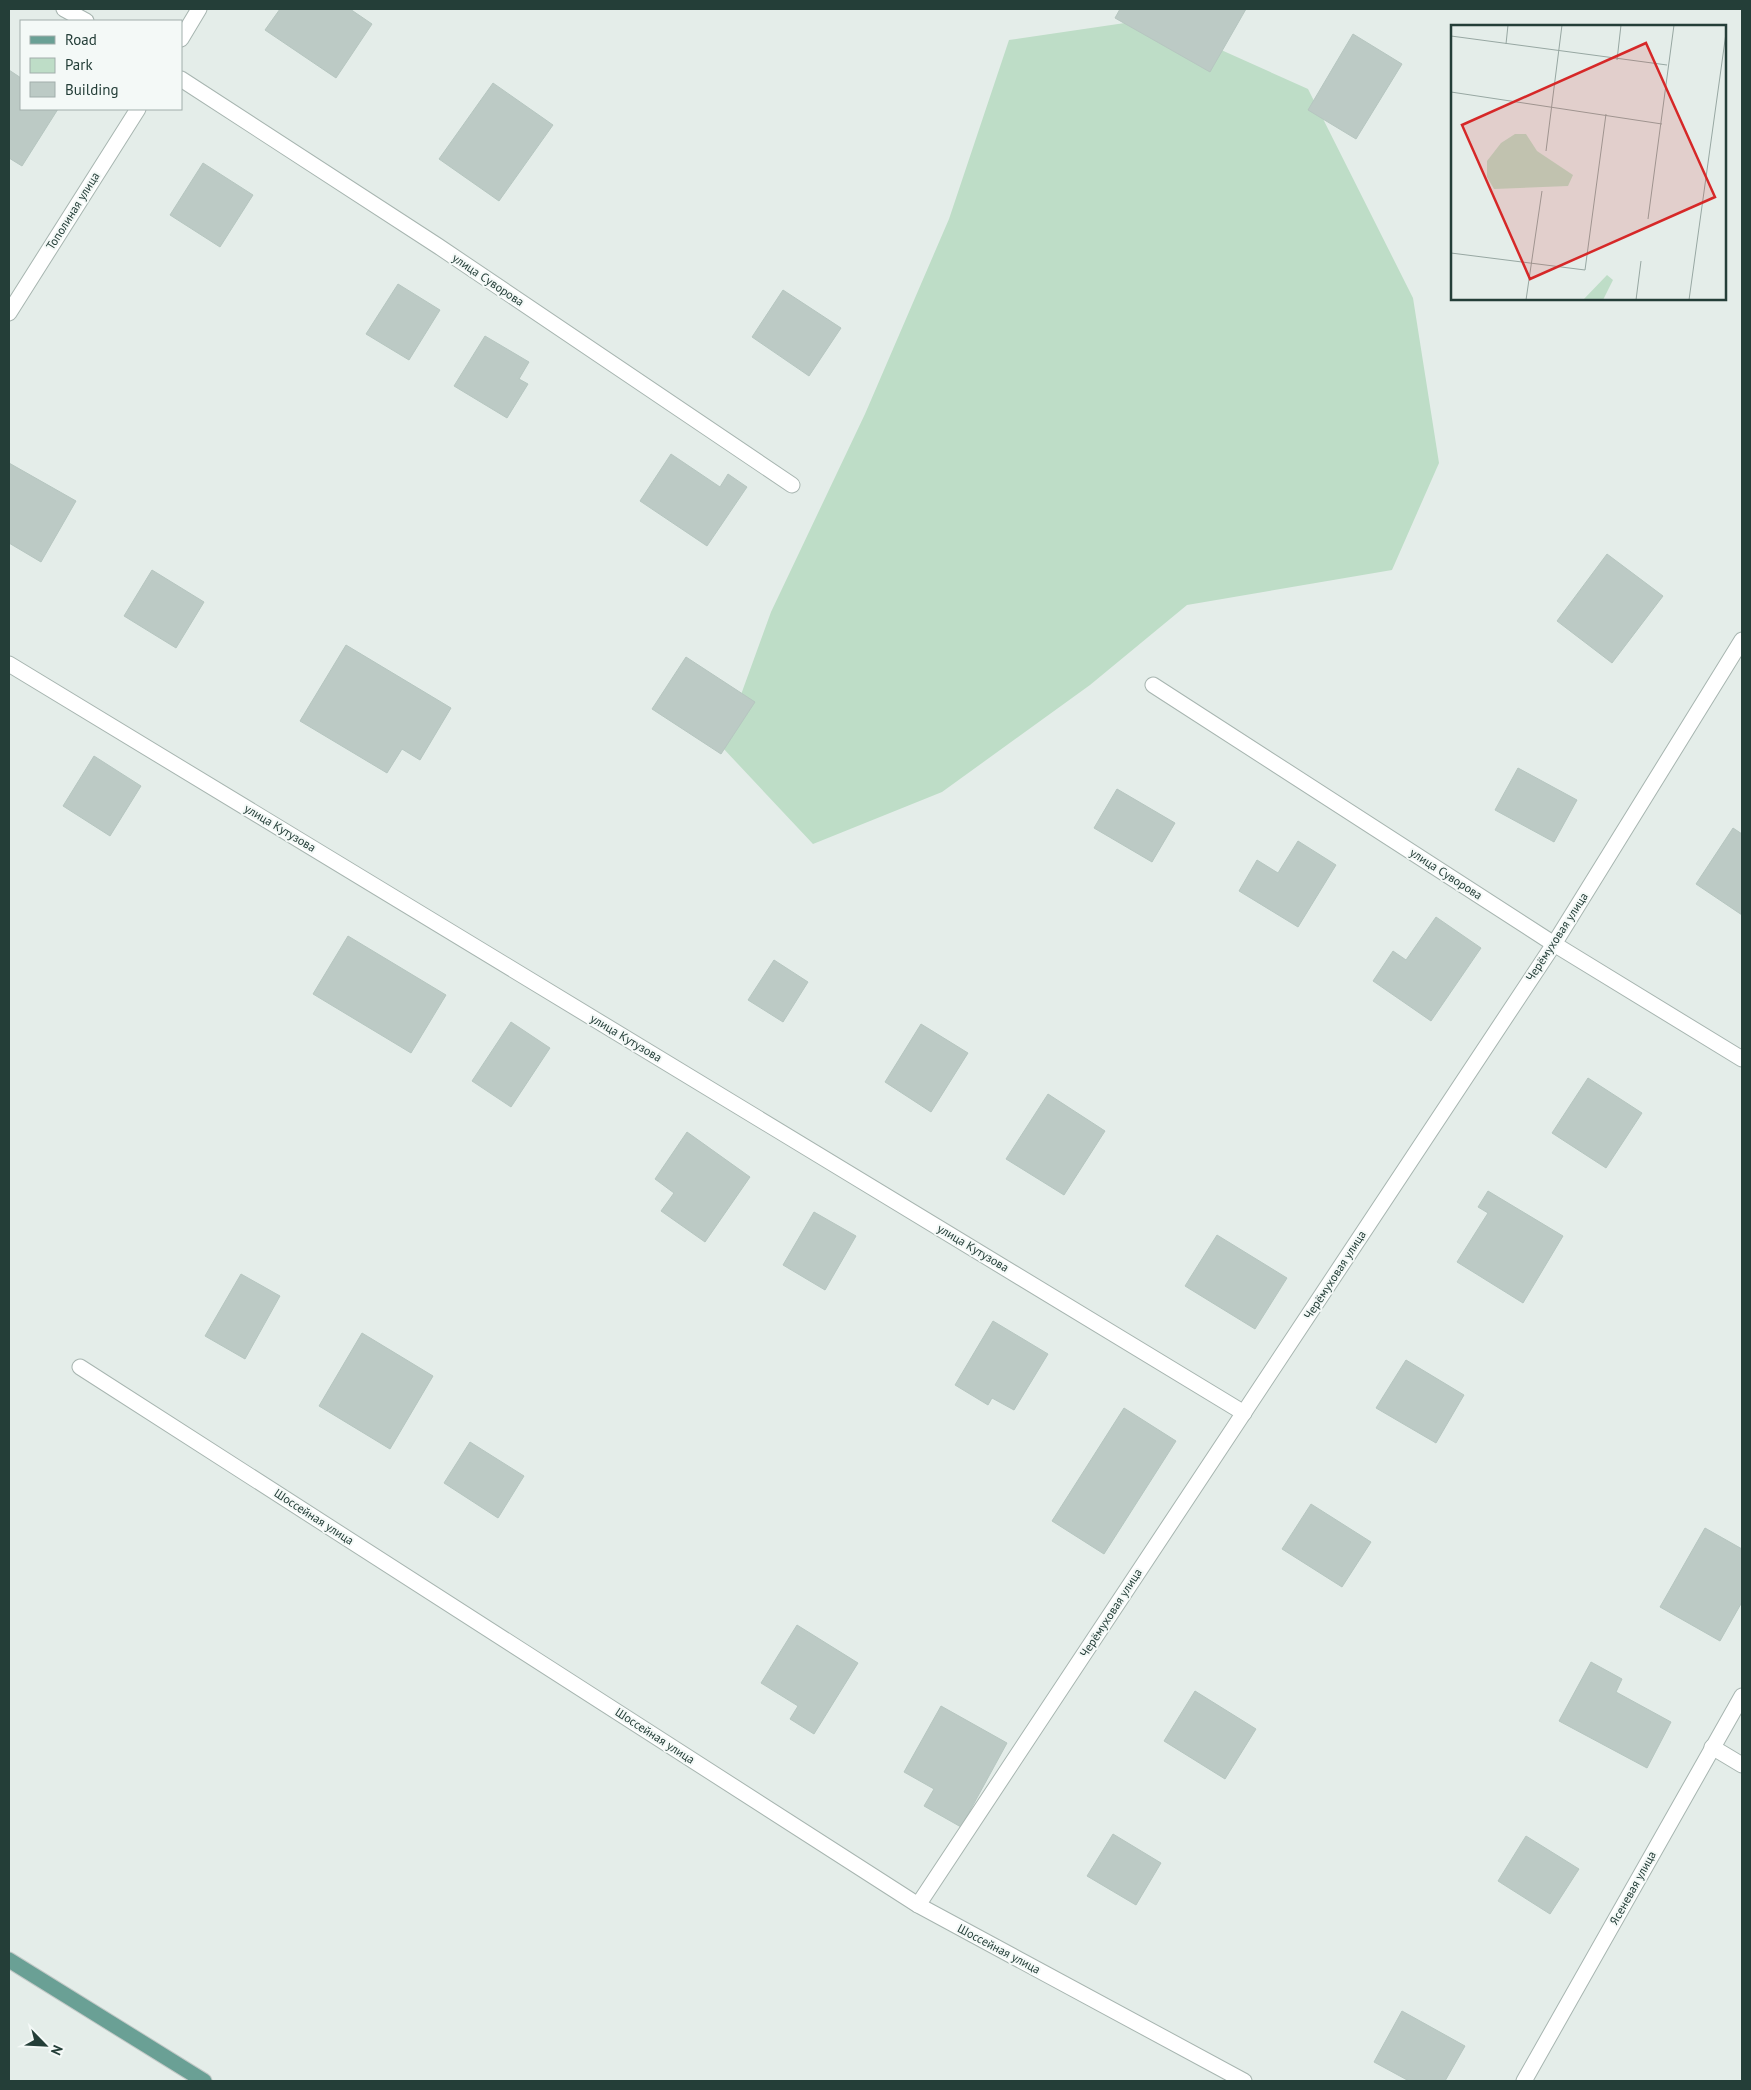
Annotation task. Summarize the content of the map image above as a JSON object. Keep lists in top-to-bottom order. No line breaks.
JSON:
{"streets":{"street":["Тополиная улица","улица Суворова","улица Кутузова","Черёмуховая улица","Шоссейная улица","Ясеневая улица"]},"crossings":[["улица Суворова","Черёмуховая улица"],["улица Кутузова","Черёмуховая улица"],["Черёмуховая улица","Шоссейная улица"]],"legend":["Road","Park","Building"],"north":"bottom right"}
